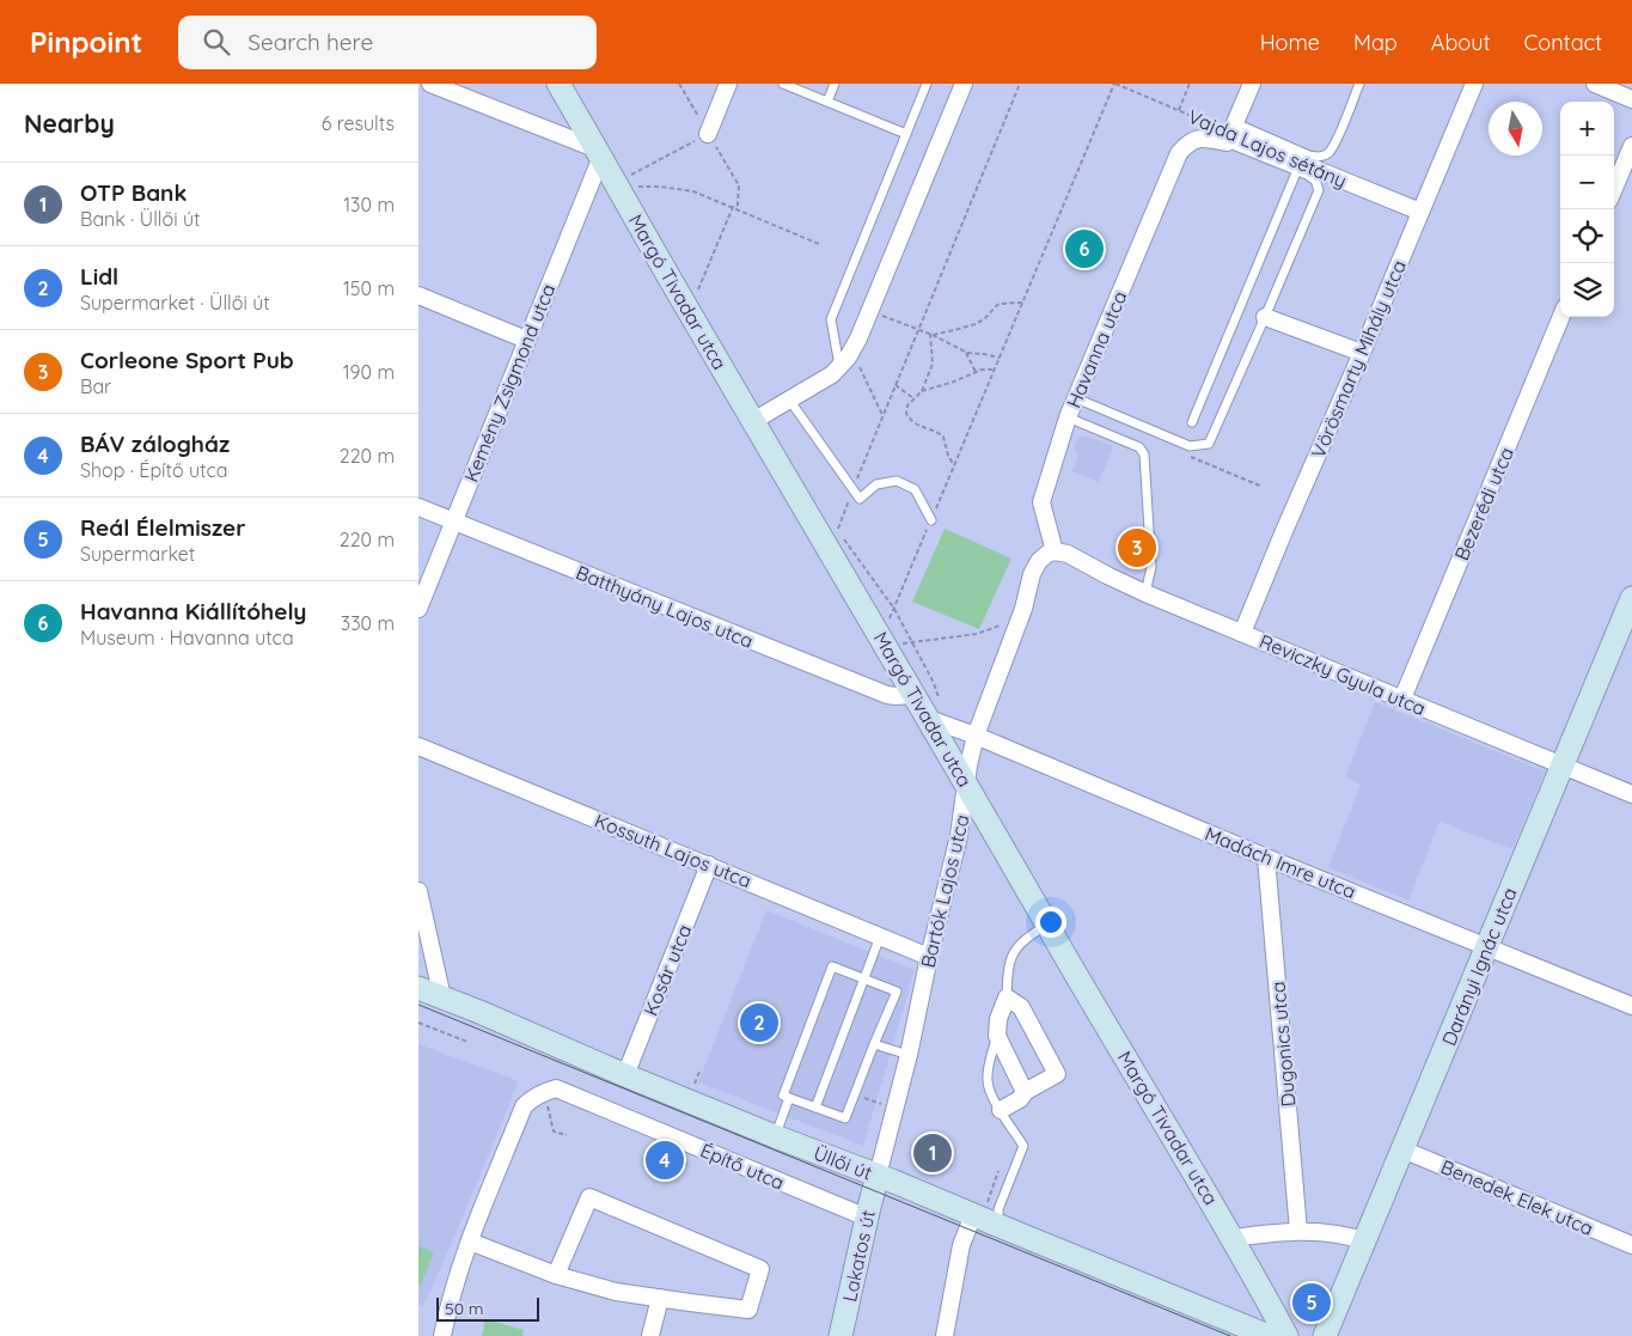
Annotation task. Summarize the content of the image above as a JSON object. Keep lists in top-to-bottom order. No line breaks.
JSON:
{"streets":{"street":["Vajda Lajos sétány","Margó Tivadar utca","Havanna utca","Vörösmarty Mihály utca","Kemény Zsigmond utca","Bezerédi utca","Batthyány Lajos utca","Reviczky Gyula utca","Kossuth Lajos utca","Madách Imre utca","Bartók Lajos utca","Darányi Ignác utca","Kosár utca","Dugonics utca","Üllői út","Építő utca","Benedek Elek utca","Lakatos út"]},"crossings":[["Vajda Lajos sétány","Havanna utca"],["Vajda Lajos sétány","Vörösmarty Mihály utca"],["Margó Tivadar utca","Kemény Zsigmond utca"],["Margó Tivadar utca","Batthyány Lajos utca"],["Margó Tivadar utca","Madách Imre utca"],["Margó Tivadar utca","Bartók Lajos utca"],["Havanna utca","Reviczky Gyula utca"],["Havanna utca","Bartók Lajos utca"],["Vörösmarty Mihály utca","Reviczky Gyula utca"],["Kemény Zsigmond utca","Batthyány Lajos utca"],["Bezerédi utca","Reviczky Gyula utca"],["Reviczky Gyula utca","Bartók Lajos utca"],["Reviczky Gyula utca","Darányi Ignác utca"],["Kossuth Lajos utca","Bartók Lajos utca"],["Kossuth Lajos utca","Kosár utca"],["Madách Imre utca","Bartók Lajos utca"],["Madách Imre utca","Darányi Ignác utca"],["Madách Imre utca","Dugonics utca"],["Bartók Lajos utca","Üllői út"],["Bartók Lajos utca","Lakatos út"],["Darányi Ignác utca","Benedek Elek utca"],["Kosár utca","Üllői út"],["Üllői út","Lakatos út"],["Építő utca","Lakatos út"]],"scale_bar":"50 m","north":"bottom","page":{"header":"Pinpoint","search":"Search here","nav":["Home","Map","About","Contact"],"heading":["Nearby","6 results"],"map_buttons":["+","−"],"list":[{"mark":"1","name":"OTP Bank","note":"Bank · Üllői út","value":"130 m"},{"mark":"2","name":"Lidl","note":"Supermarket · Üllői út","value":"150 m"},{"mark":"3","name":"Corleone Sport Pub","note":"Bar","value":"190 m"},{"mark":"4","name":"BÁV zálogház","note":"Shop · Építő utca","value":"220 m"},{"mark":"5","name":"Reál Élelmiszer","note":"Supermarket","value":"220 m"},{"mark":"6","name":"Havanna Kiállítóhely","note":"Museum · Havanna utca","value":"330 m"}],"pins":["6","3","2","1","4","5"],"scale":"50 m"}}
